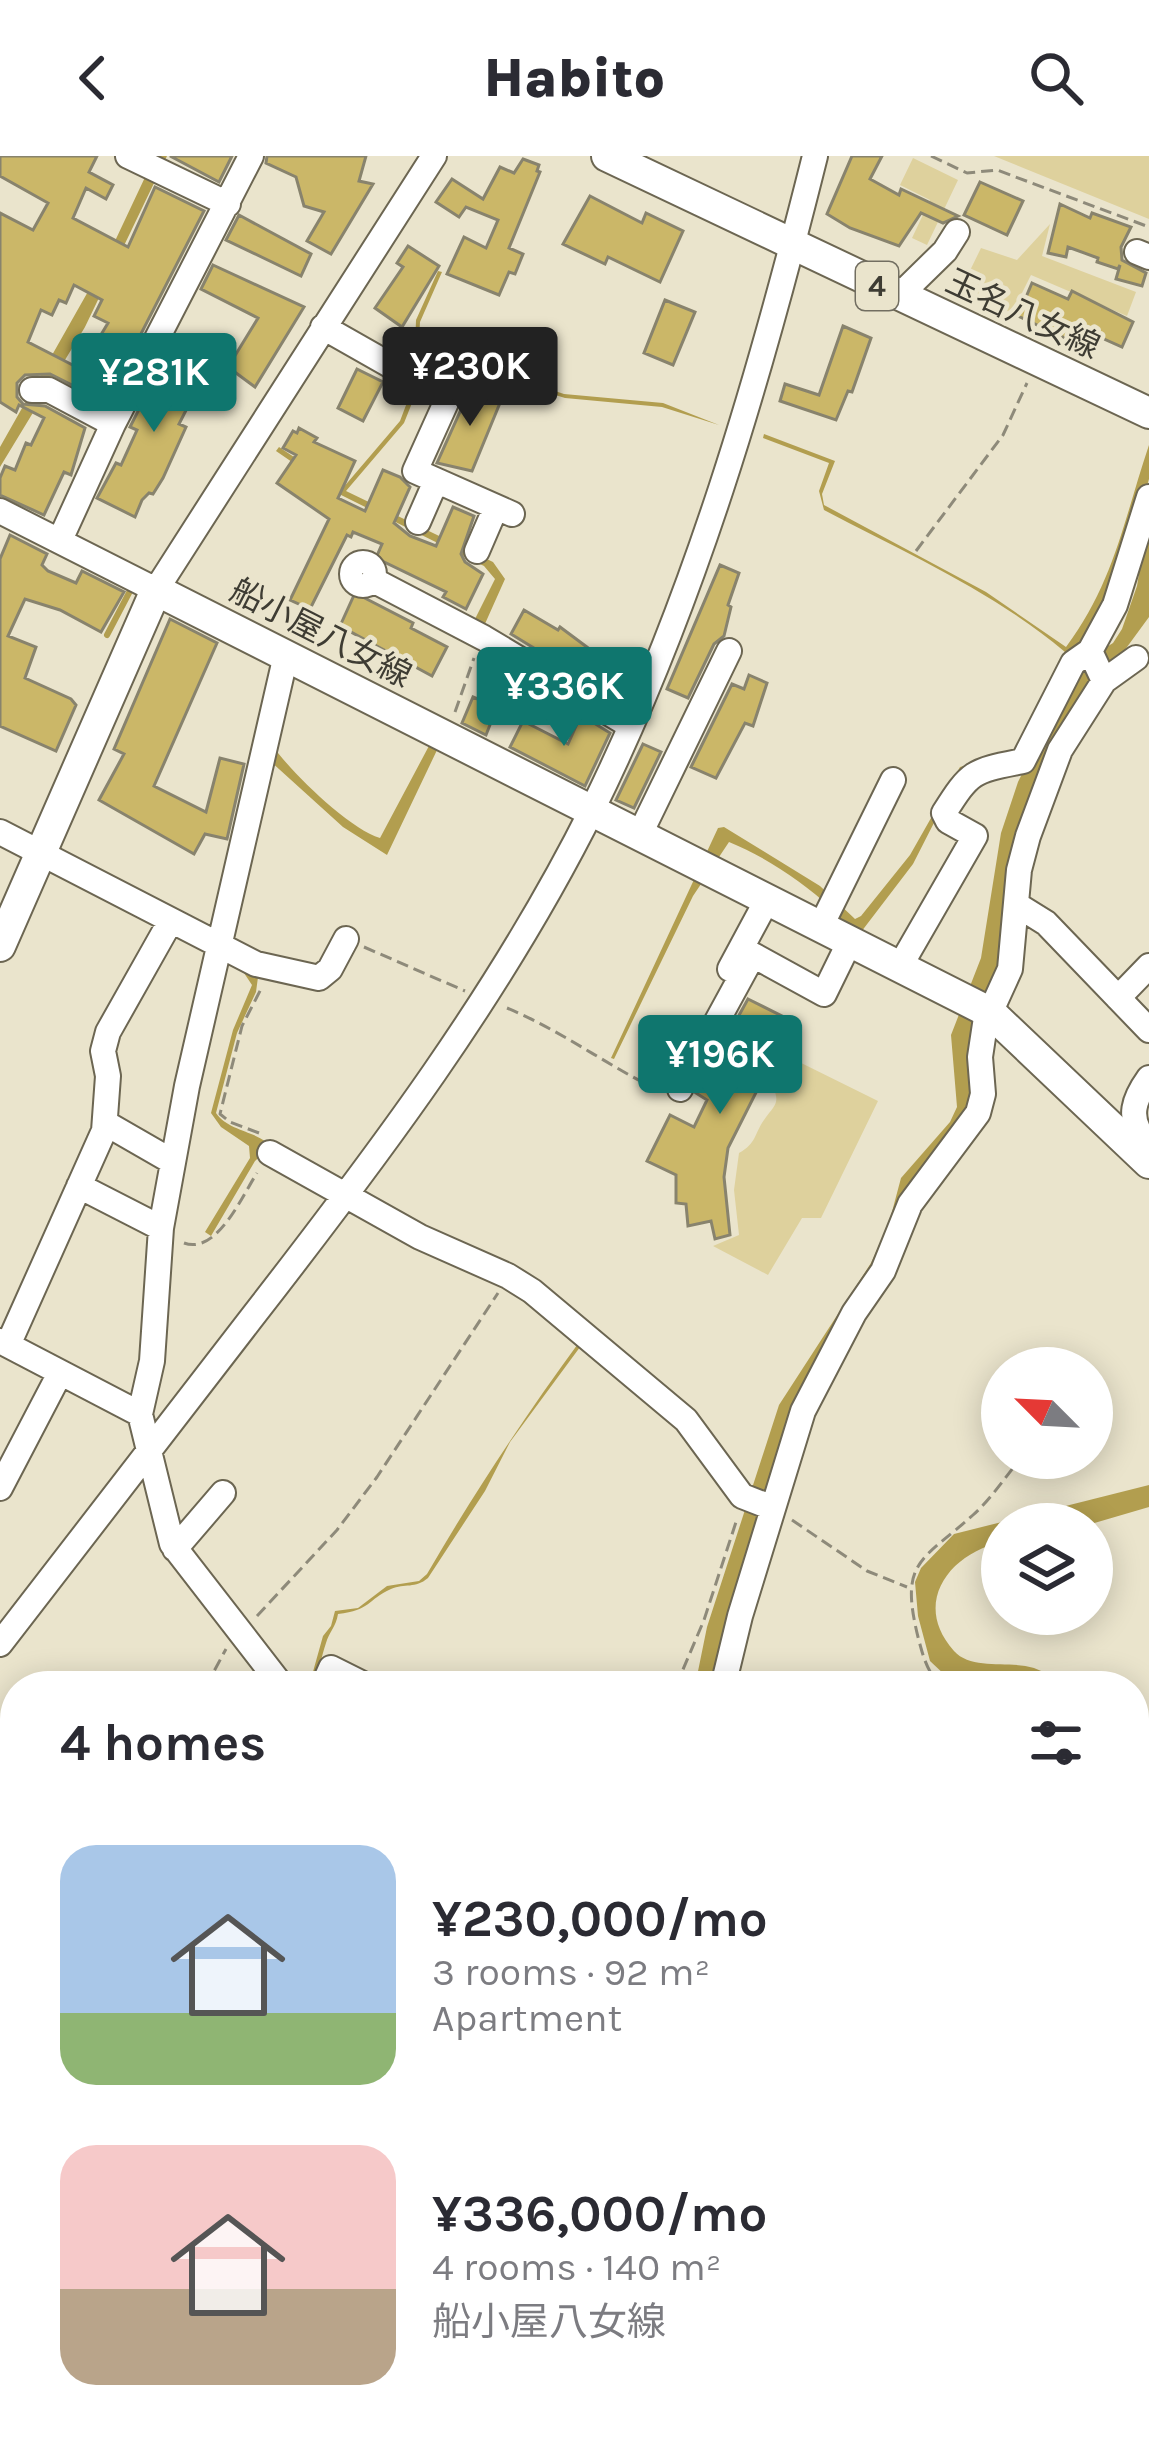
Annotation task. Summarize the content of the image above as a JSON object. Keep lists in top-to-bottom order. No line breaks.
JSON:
{"streets":{"main road":["4","玉名八女線","船小屋八女線"]},"north":"top left","page":{"header":"Habito","price":["¥230K","¥281K","¥336K","¥196K"],"heading":"4 homes","list":[{"name":"¥230,000/mo","note":"3 rooms · 92 m² · Apartment"},{"name":"¥336,000/mo","note":"4 rooms · 140 m² · 船小屋八女線"}]}}
